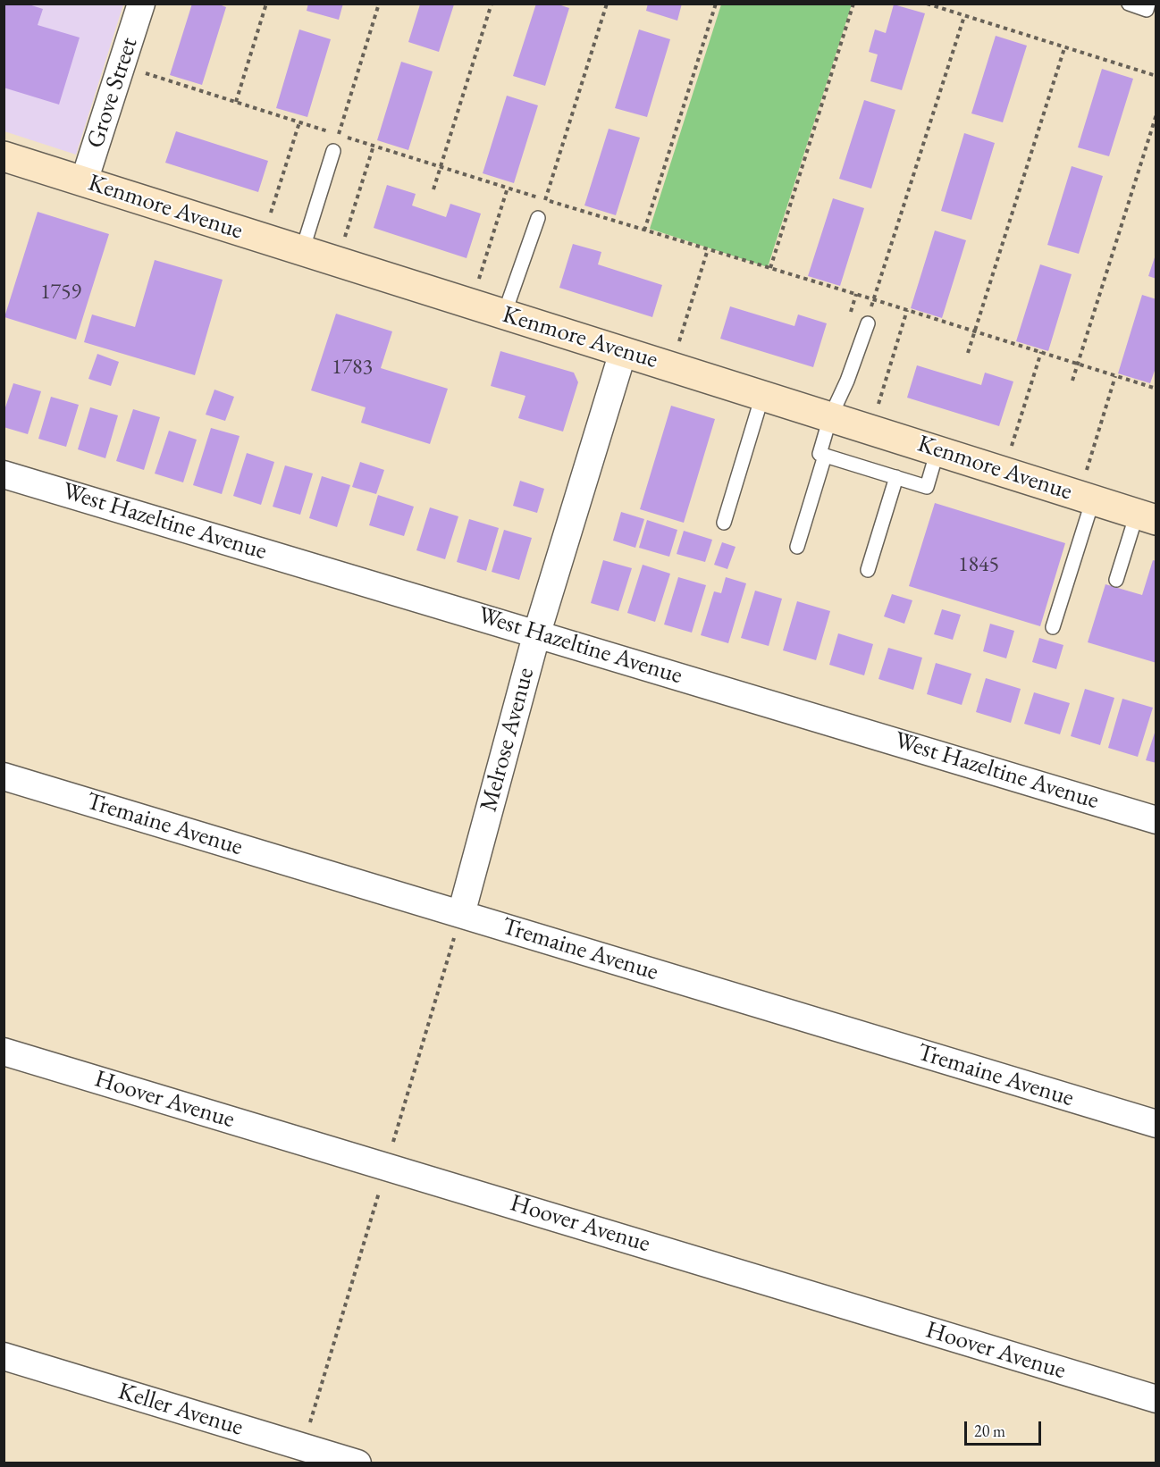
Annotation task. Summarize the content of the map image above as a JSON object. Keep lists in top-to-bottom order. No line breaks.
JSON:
{"streets":{"street":["Grove Street","Kenmore Avenue","West Hazeltine Avenue","Melrose Avenue","Tremaine Avenue","Hoover Avenue","Keller Avenue"]},"crossings":[["Grove Street","Kenmore Avenue"],["Kenmore Avenue","Melrose Avenue"],["West Hazeltine Avenue","Melrose Avenue"],["Melrose Avenue","Tremaine Avenue"]],"house_numbers":["1759","1783","1845"],"scale_bar":"20 m"}
